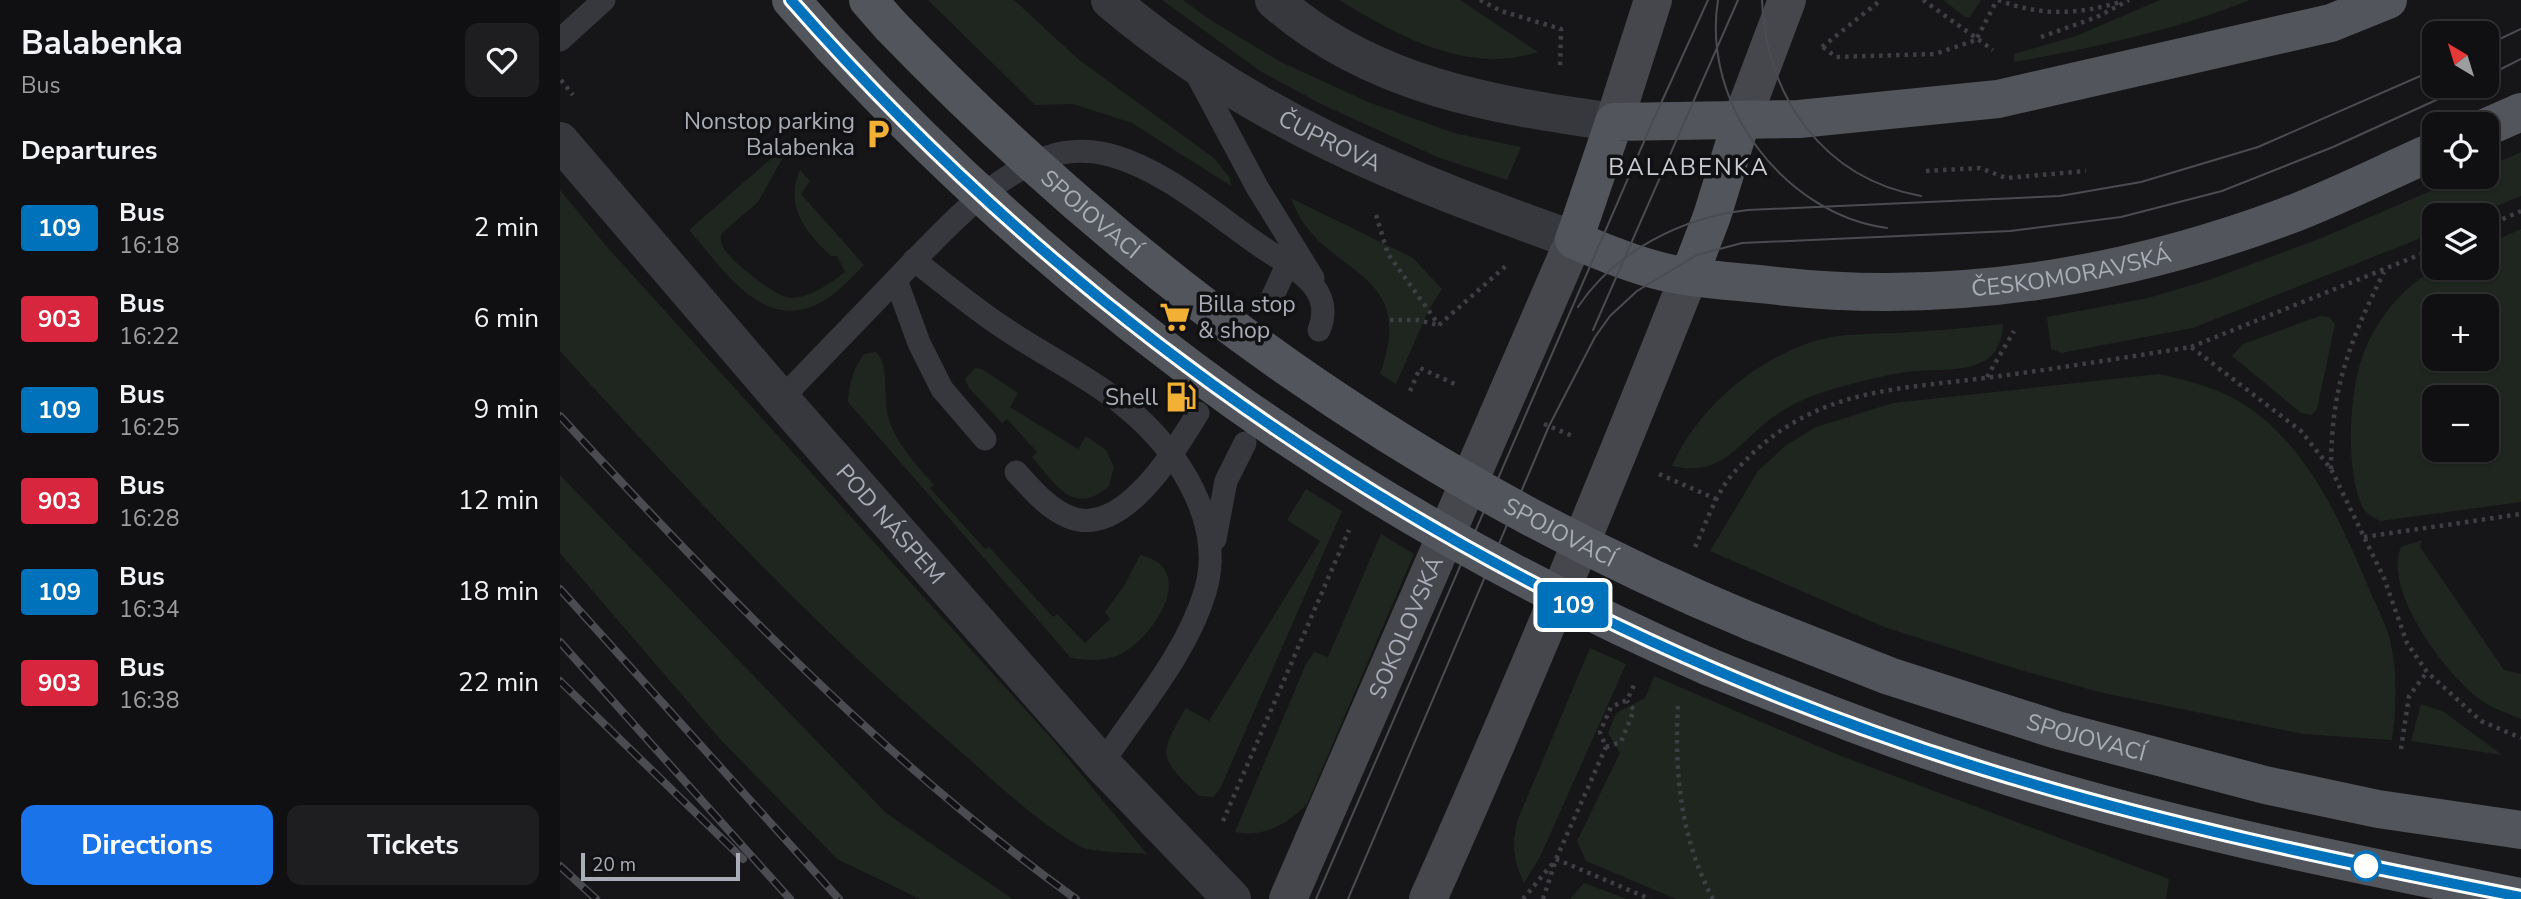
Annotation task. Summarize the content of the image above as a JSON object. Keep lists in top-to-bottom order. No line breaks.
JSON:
{"streets":{"main road":["SPOJOVACÍ","ČESKOMORAVSKÁ","SOKOLOVSKÁ"],"street":["ČUPROVA","POD NÁSPEM"]},"crossings":[["ČUPROVA","ČESKOMORAVSKÁ"],["ČUPROVA","SOKOLOVSKÁ"],["ČESKOMORAVSKÁ","SOKOLOVSKÁ"]],"districts":["BALABENKA"],"places":{"parking":["Nonstop parking Balabenka"],"supermarket":["Billa stop & shop"],"fuel station":["Shell"]},"lines":["bus line 109"],"scale_bar":"20 m","north":"top left","page":{"heading":[["Balabenka","Bus"],"Departures"],"on_map":"109","map_buttons":["+","−"],"list":[{"mark":"109","name":"Bus","note":"16:18","value":"2 min"},{"mark":"903","name":"Bus","note":"16:22","value":"6 min"},{"mark":"109","name":"Bus","note":"16:25","value":"9 min"},{"mark":"903","name":"Bus","note":"16:28","value":"12 min"},{"mark":"109","name":"Bus","note":"16:34","value":"18 min"},{"mark":"903","name":"Bus","note":"16:38","value":"22 min"}],"buttons":["Directions","Tickets"],"scale":"20 m"}}
